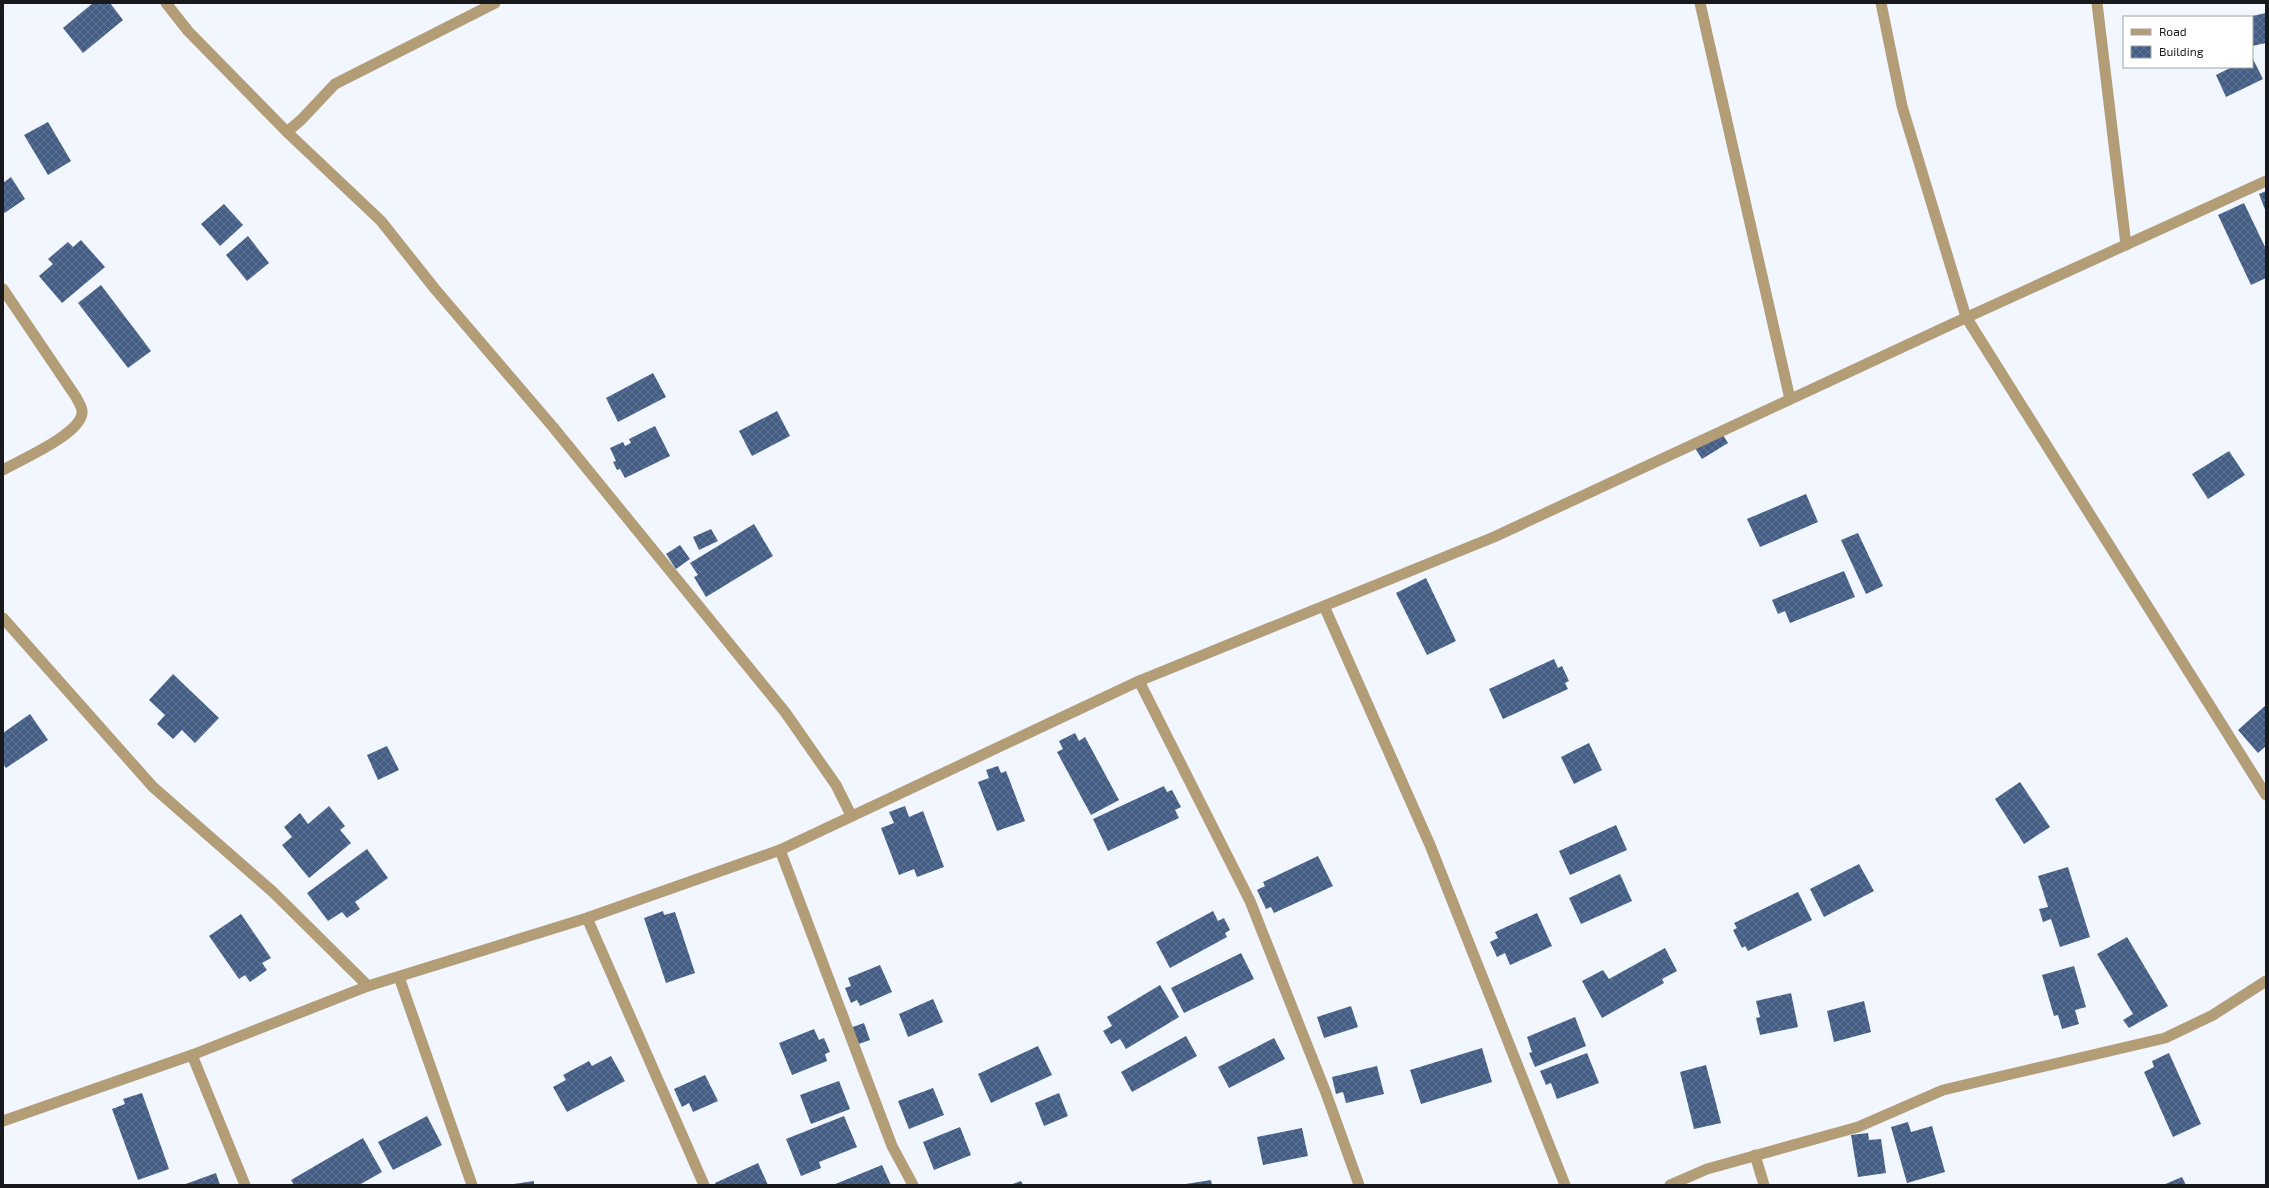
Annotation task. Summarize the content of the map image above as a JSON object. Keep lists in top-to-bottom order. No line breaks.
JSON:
{"legend":["Road","Building"]}
